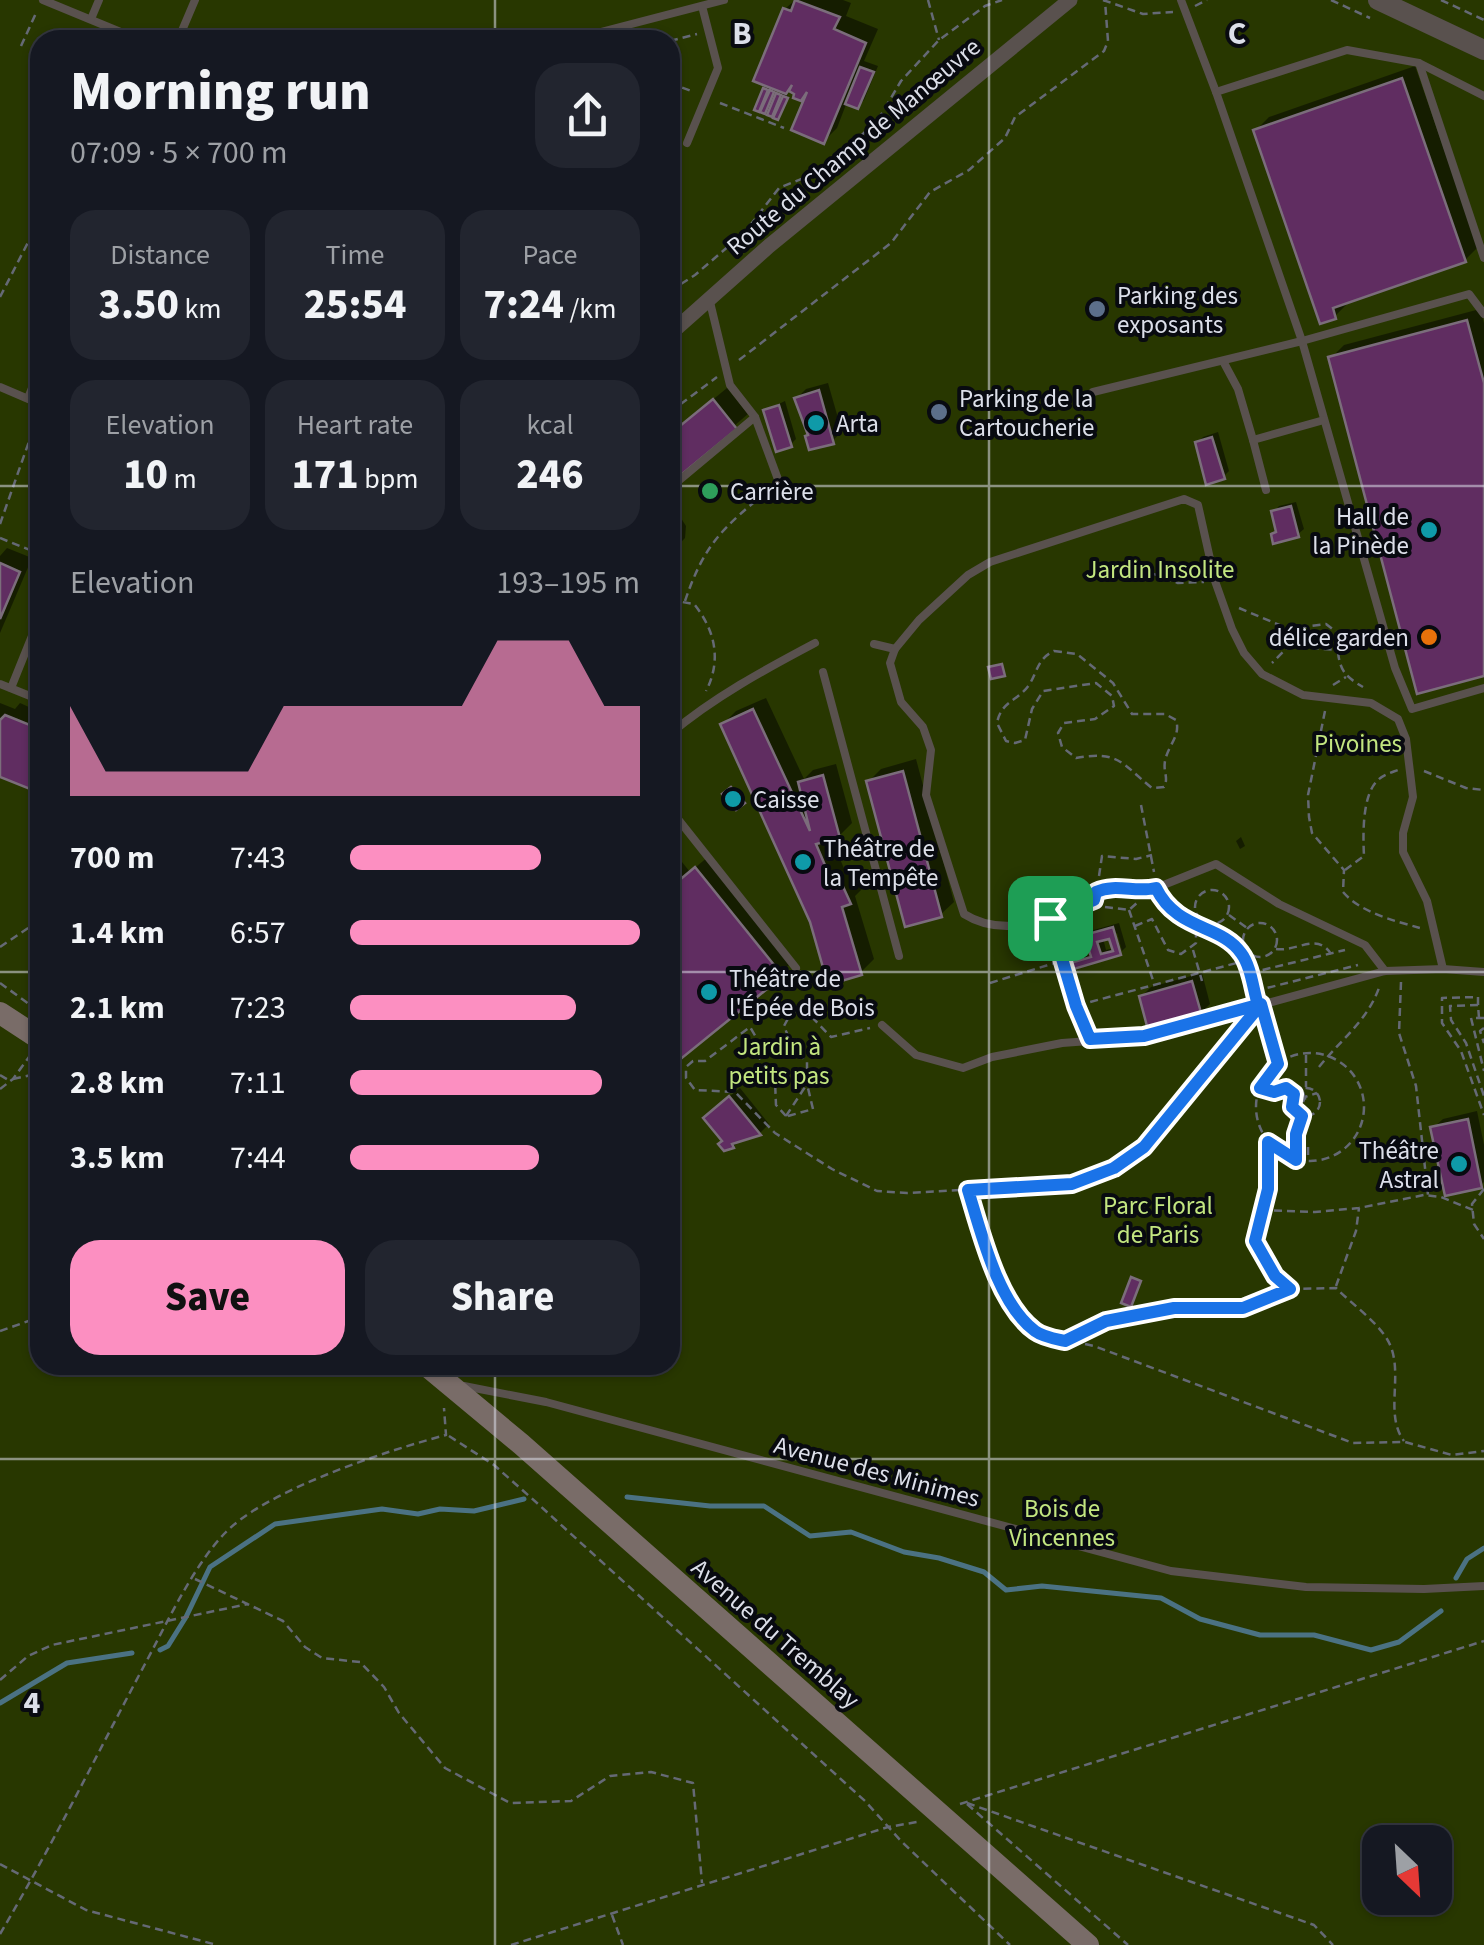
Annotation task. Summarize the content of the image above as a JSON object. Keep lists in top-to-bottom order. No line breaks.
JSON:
{"streets":{"main road":["Avenue du Tremblay"],"street":["Route du Champ de Manœuvre"],"lane":["Avenue des Minimes"]},"parks":["Jardin Insolite","Pivoines","Jardin à petits pas","Parc Floral de Paris","Bois de Vincennes"],"places":["Parking des exposants","Parking de la Cartoucherie","Arta","Carrière","Hall de la Pinède","délice garden","Caisse","Théâtre de la Tempête","Théâtre de l'Épée de Bois","Théâtre Astral"],"north":"bottom right","page":{"heading":["Morning run","07:09 · 5 × 700 m"],"stats":[["Distance","3.50 km"],["Time","25:54"],["Pace","7:24 /km"],["Elevation","10 m"],["Heart rate","171 bpm"],["kcal","246"]],"chart":["Elevation","193–195 m"],"list":[{"name":"700 m","note":"7:43"},{"name":"1.4 km","note":"6:57"},{"name":"2.1 km","note":"7:23"},{"name":"2.8 km","note":"7:11"},{"name":"3.5 km","note":"7:44"}],"buttons":["Save","Share"]},"grid":{"columns":["B","C"],"rows":["4"]}}
